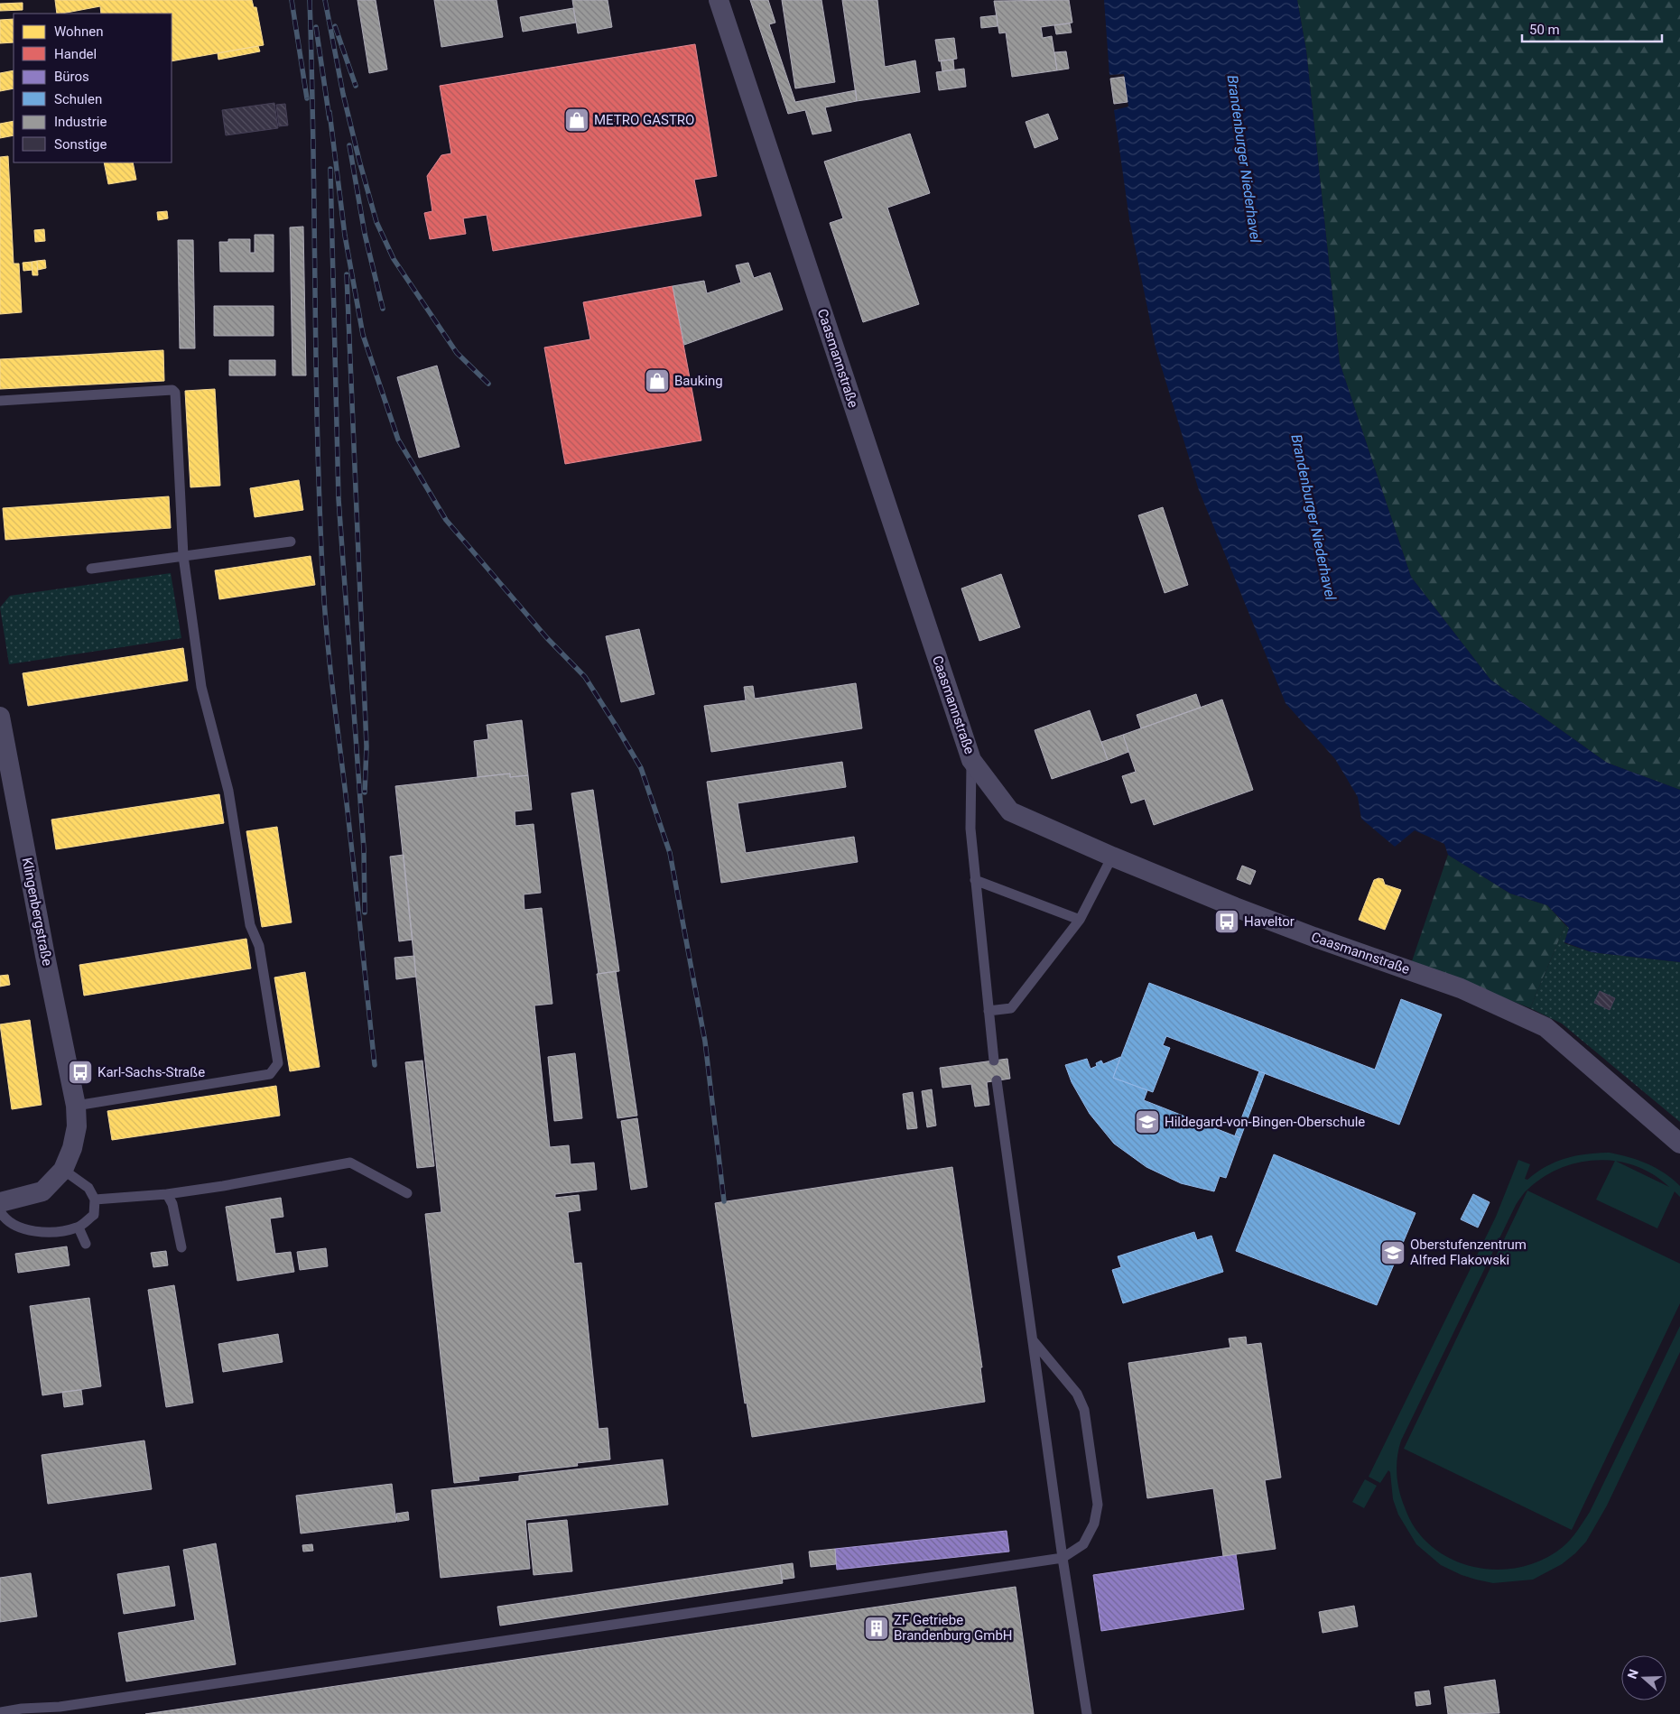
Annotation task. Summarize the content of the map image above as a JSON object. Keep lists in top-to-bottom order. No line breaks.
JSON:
{"streets":{"street":["Caasmannstraße","Klingenbergstraße"]},"water":["Brandenburger Niederhavel"],"places":{"shop":["METRO GASTRO","Bauking"],"bus stop":["Haveltor","Karl-Sachs-Straße"],"school or university":["Hildegard-von-Bingen-Oberschule","Oberstufenzentrum Alfred Flakowski"],"building":["ZF Getriebe Brandenburg GmbH"]},"legend":["Wohnen","Handel","Büros","Schulen","Industrie","Sonstige"],"scale_bar":"50 m","north":"left"}
